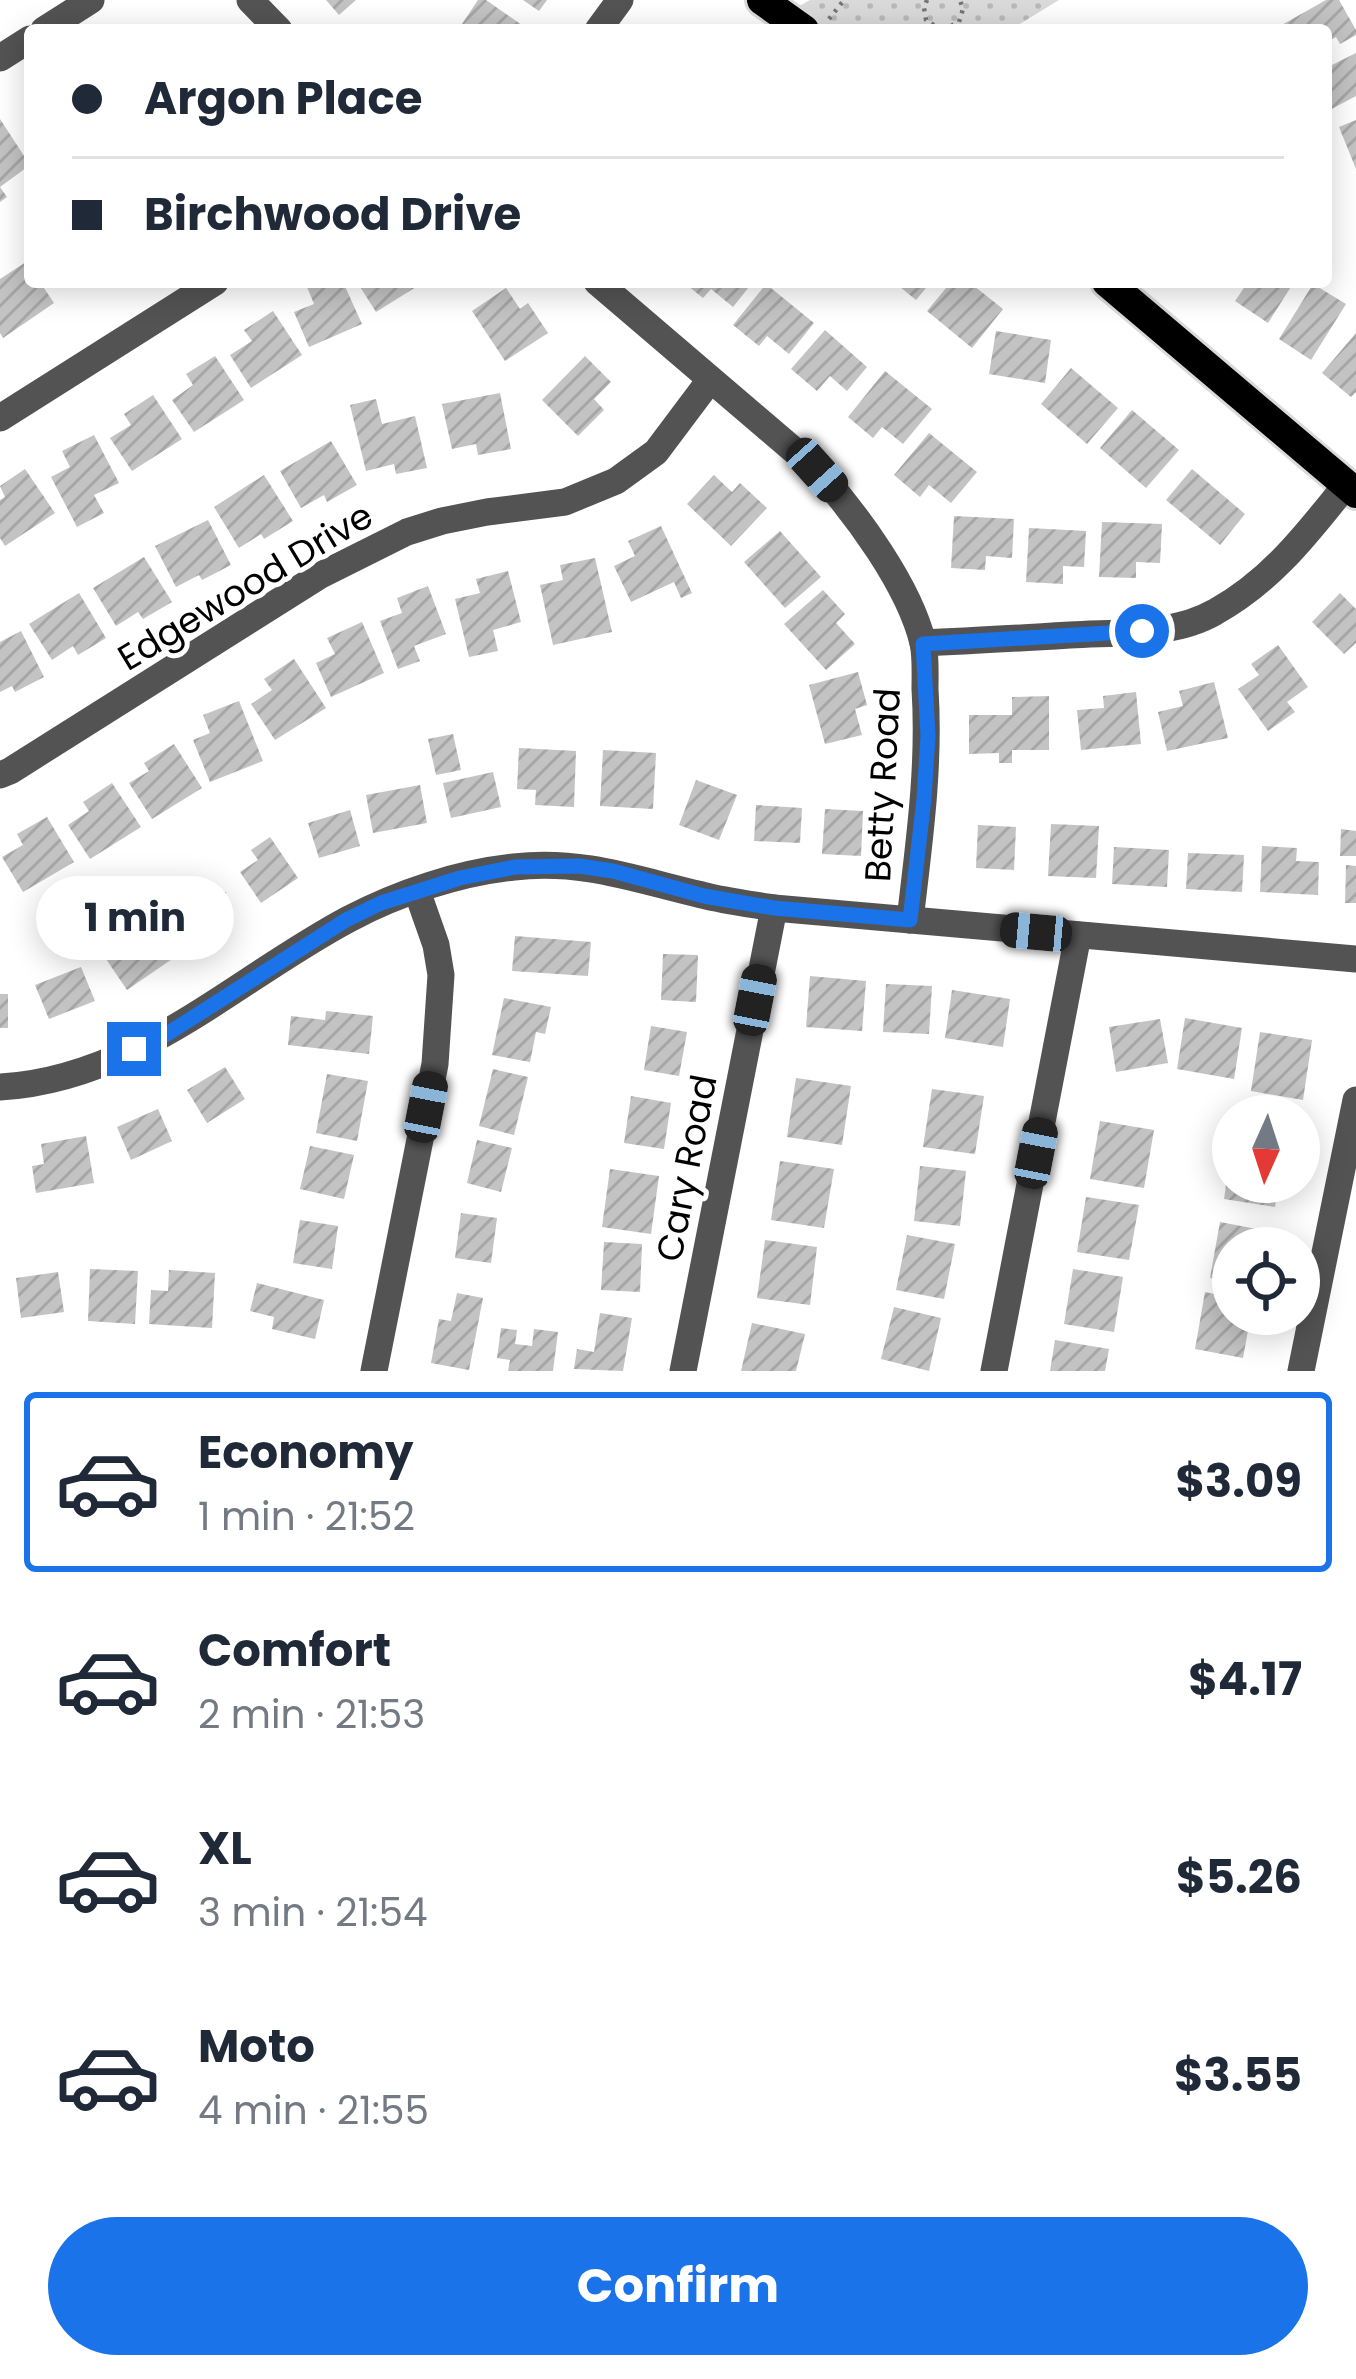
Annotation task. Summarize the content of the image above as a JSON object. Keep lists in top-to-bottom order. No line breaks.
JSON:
{"streets":{"street":["Edgewood Drive","Betty Road","Cary Road"]},"crossings":[["Edgewood Drive","Betty Road"]],"north":"bottom","page":{"banner":["Argon Place","Birchwood Drive"],"bubble":"1 min","list":[{"name":"Economy","note":"1 min · 21:52","value":"$3.09"},{"name":"Comfort","note":"2 min · 21:53","value":"$4.17"},{"name":"XL","note":"3 min · 21:54","value":"$5.26"},{"name":"Moto","note":"4 min · 21:55","value":"$3.55"}],"buttons":"Confirm"}}
